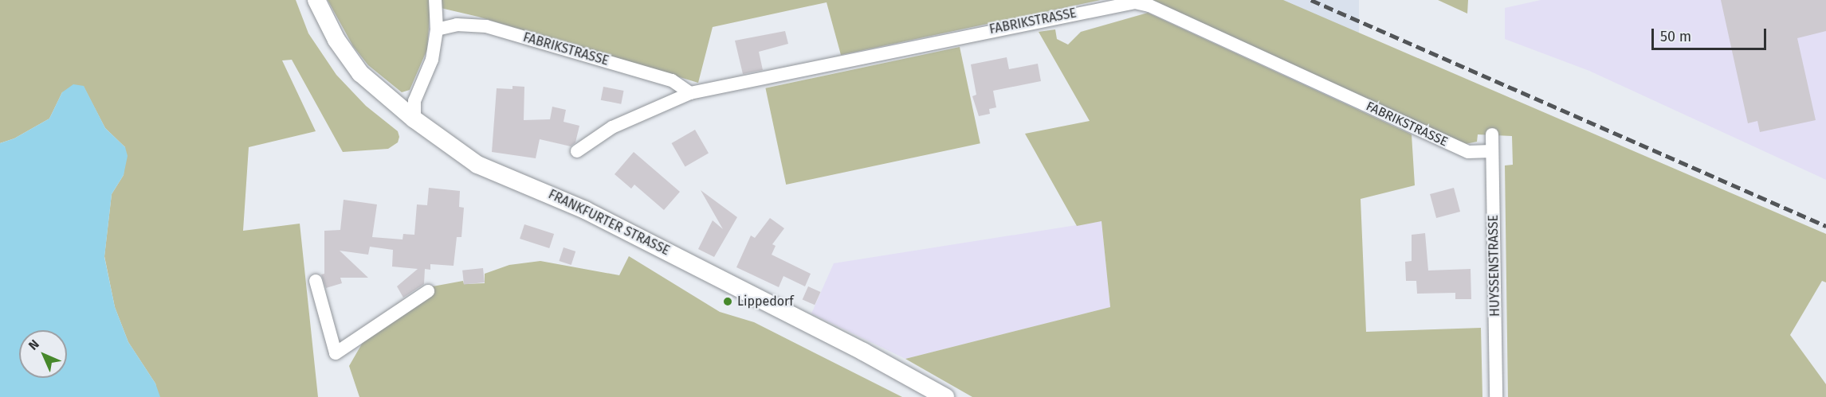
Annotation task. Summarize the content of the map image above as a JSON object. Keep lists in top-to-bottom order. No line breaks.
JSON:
{"streets":{"main road":["FRANKFURTER STRASSE"],"street":["FABRIKSTRASSE","HUYSSENSTRASSE"]},"crossings":[["FABRIKSTRASSE","HUYSSENSTRASSE"]],"places":["Lippedorf"],"scale_bar":"50 m","north":"top left"}
